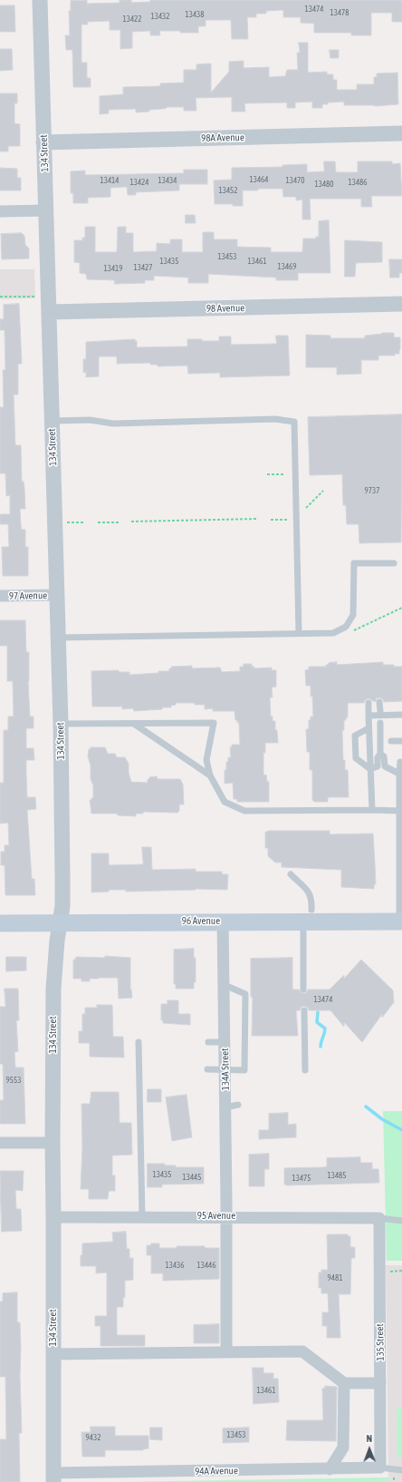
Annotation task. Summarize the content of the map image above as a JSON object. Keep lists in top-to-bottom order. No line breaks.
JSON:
{"streets":{"main road":["96 Avenue"],"street":["98A Avenue","134 Street","98 Avenue","97 Avenue","134A Street","95 Avenue","135 Street","94A Avenue"]},"crossings":[["98A Avenue","134 Street"],["134 Street","98 Avenue"],["134 Street","97 Avenue"],["134 Street","96 Avenue"],["134 Street","95 Avenue"],["134 Street","94A Avenue"],["96 Avenue","134A Street"],["134A Street","95 Avenue"],["95 Avenue","135 Street"],["135 Street","94A Avenue"]],"house_numbers":["13474","13478","13438","13432","13422","13464","13414","13434","13470","13424","13486","13480","13452","13453","13435","13461","13469","13427","13419","9737","13474","9553","13435","13485","13445","13475","13436","13446","9481","13461","13453","9432"],"north":"top"}
